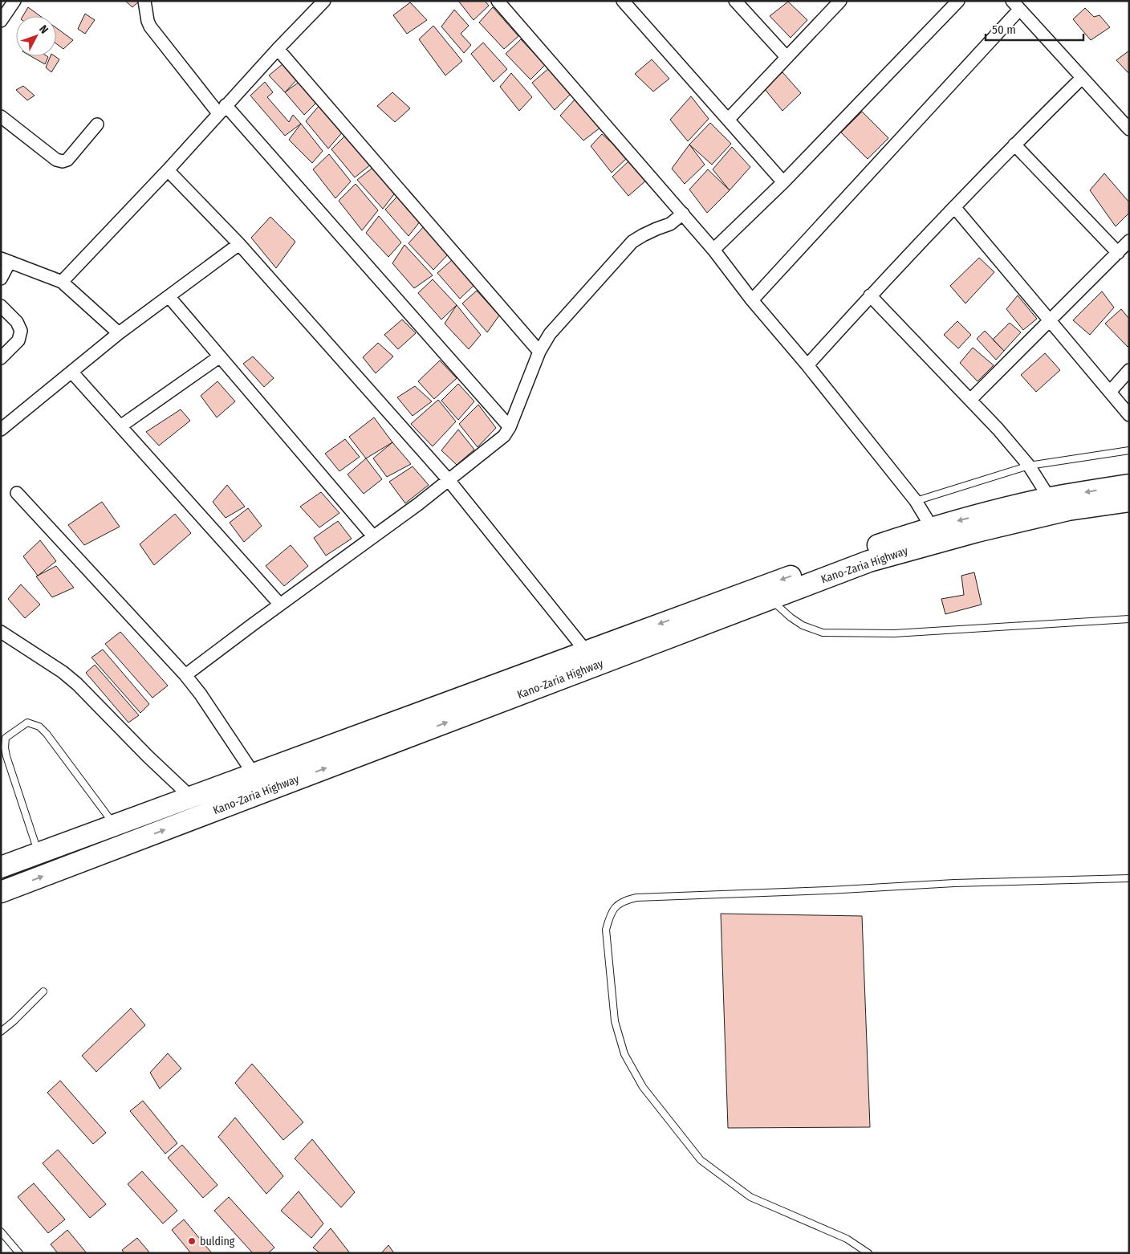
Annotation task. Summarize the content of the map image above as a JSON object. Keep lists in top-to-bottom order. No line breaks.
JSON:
{"streets":{"highway":["Kano-Zaria Highway"]},"places":["bulding"],"scale_bar":"50 m","north":"top right"}
